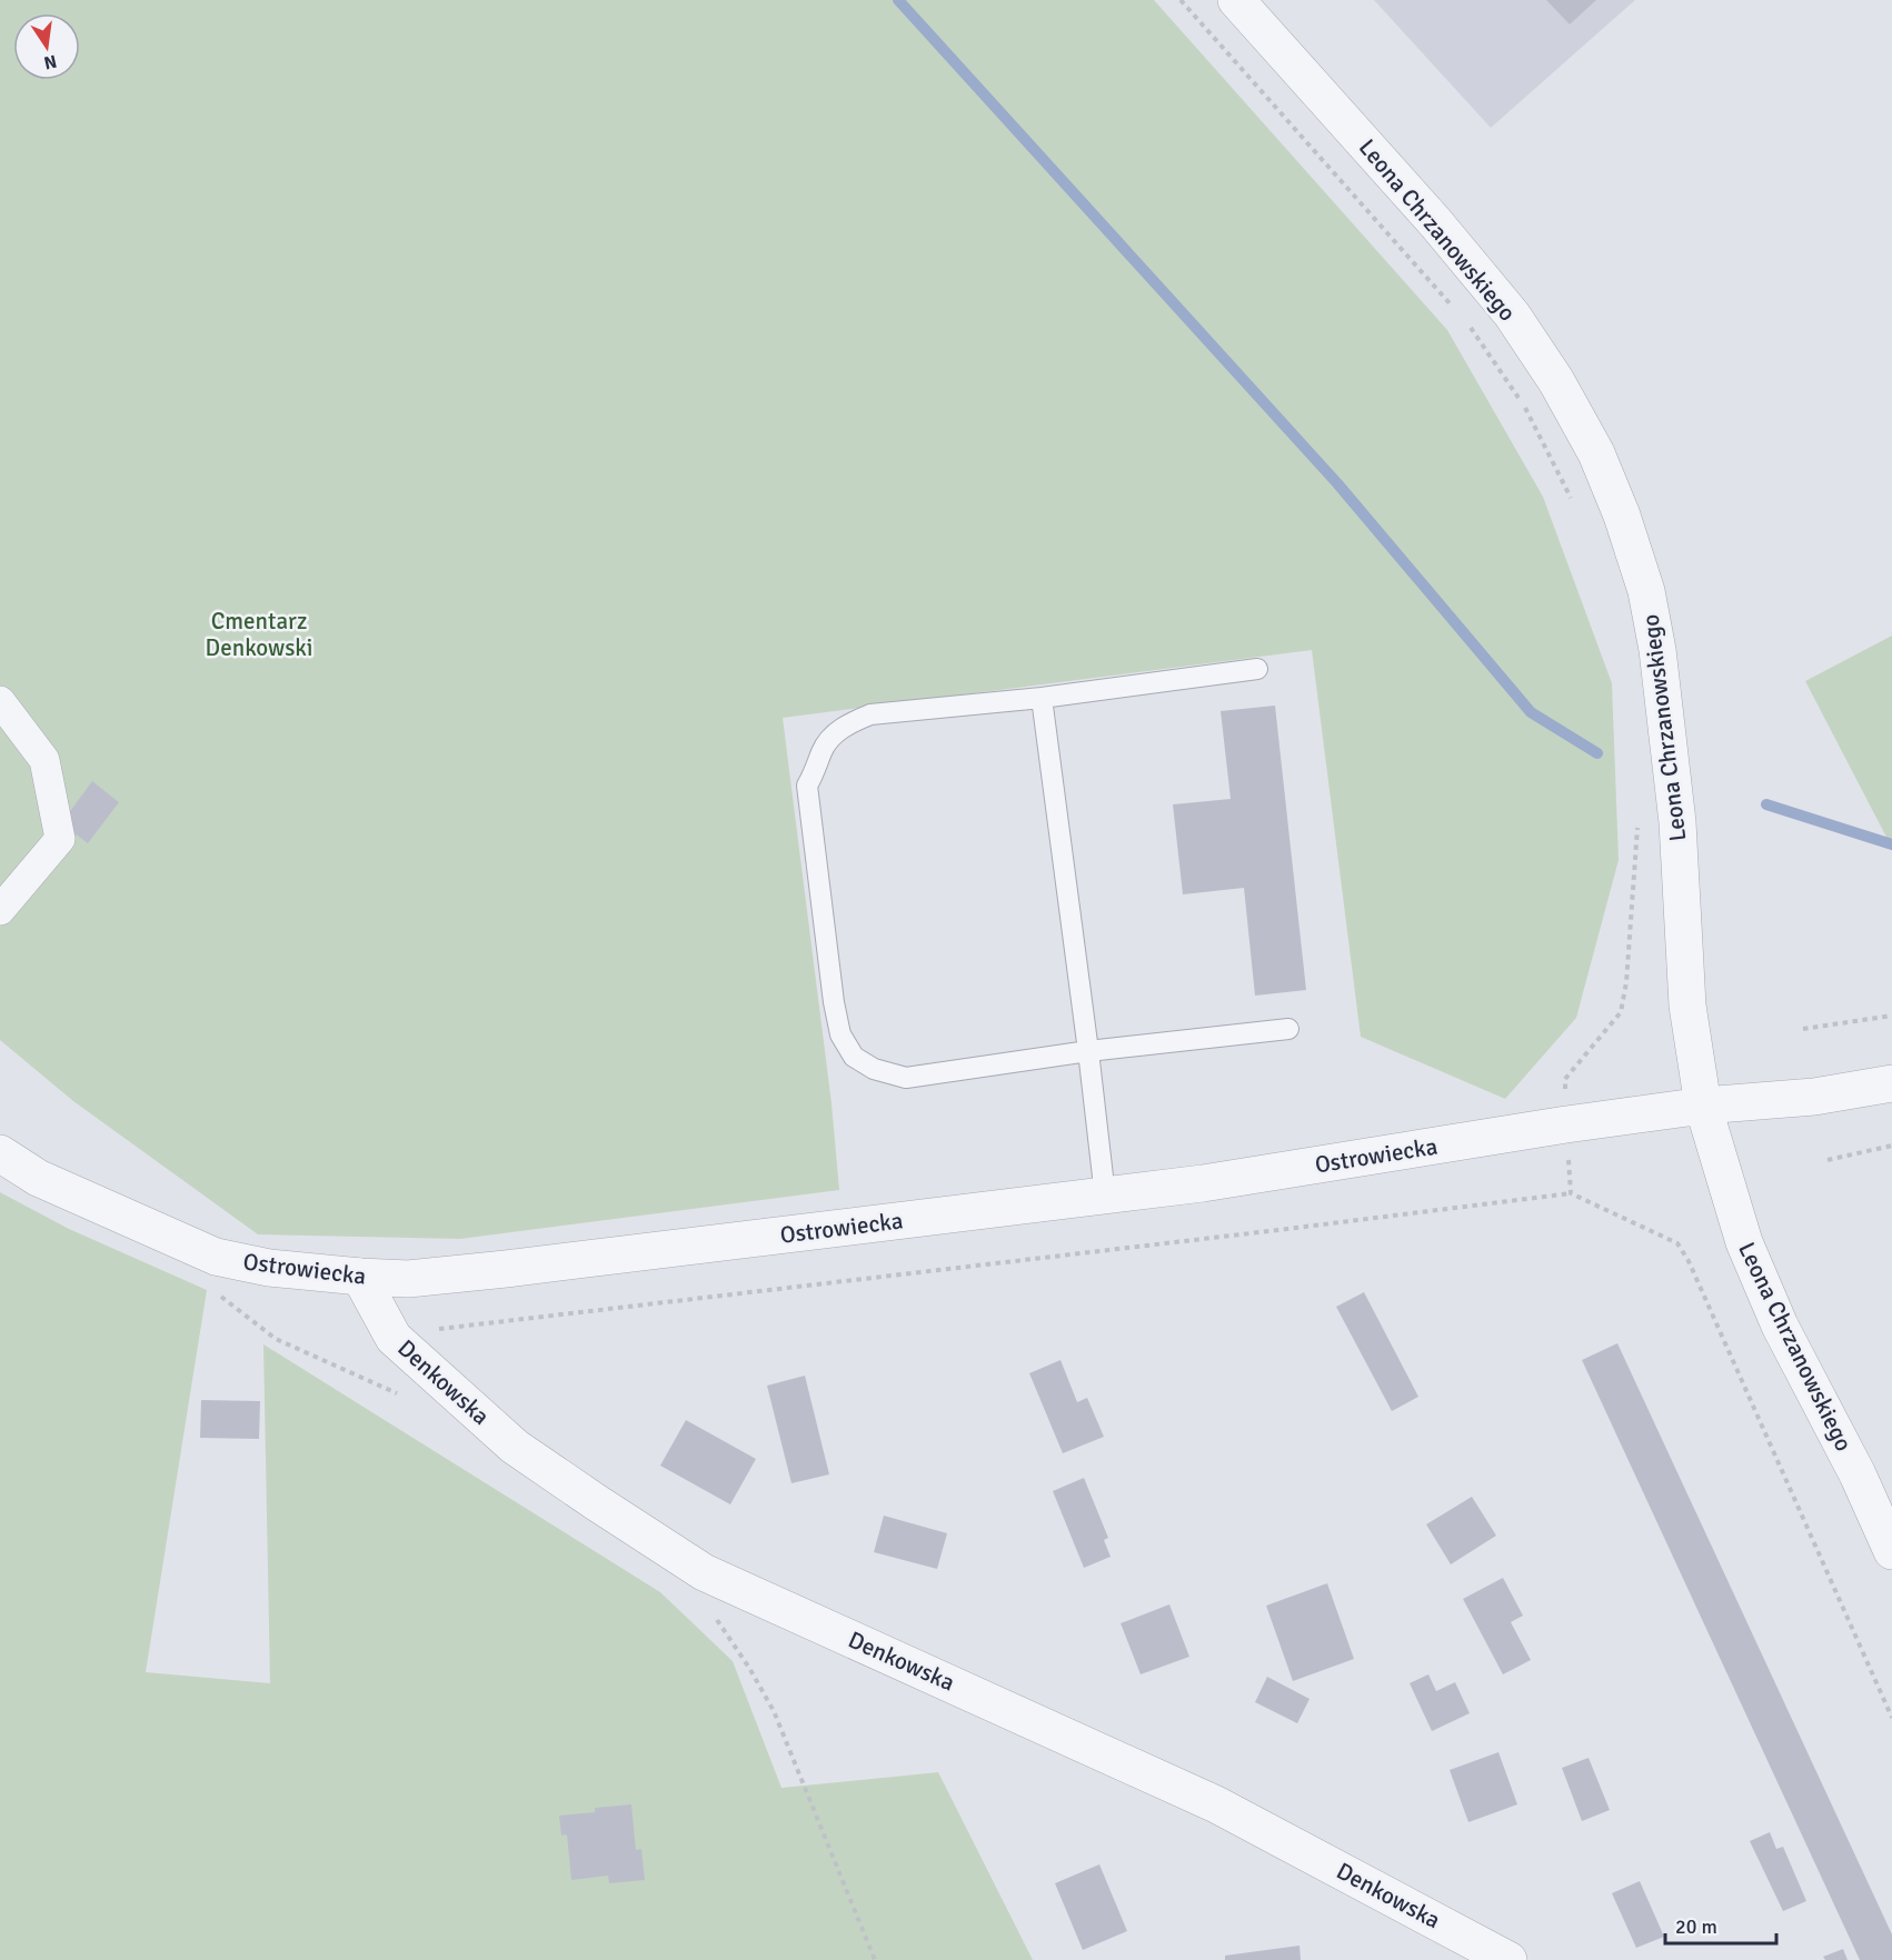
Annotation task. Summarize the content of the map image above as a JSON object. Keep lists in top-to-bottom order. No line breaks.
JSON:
{"streets":{"street":["Leona Chrzanowskiego","Ostrowiecka","Denkowska"]},"crossings":[["Leona Chrzanowskiego","Ostrowiecka"],["Ostrowiecka","Denkowska"]],"parks":["Cmentarz Denkowski"],"scale_bar":"20 m","north":"bottom"}
